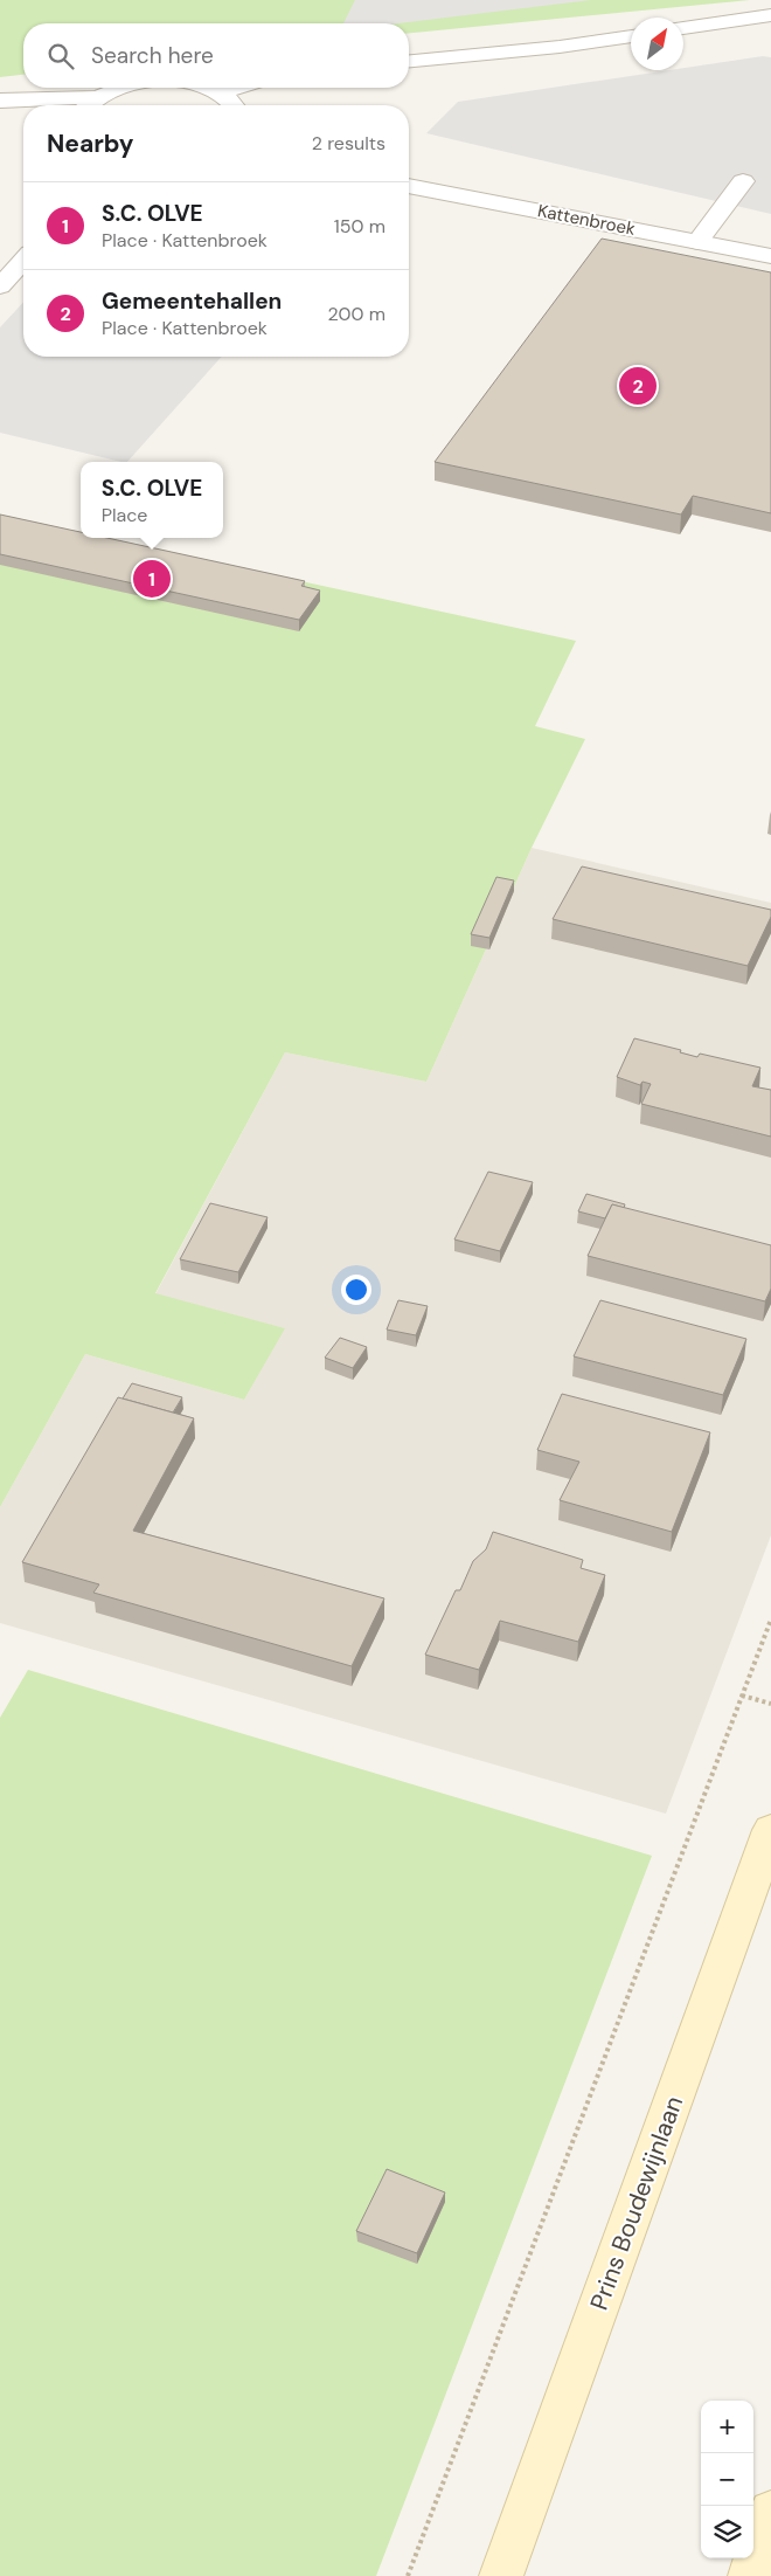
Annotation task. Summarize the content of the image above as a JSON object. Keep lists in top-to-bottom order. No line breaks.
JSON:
{"streets":{"main road":["Prins Boudewijnlaan"],"street":["Kattenbroek"]},"north":"top right","page":{"search":"Search here","heading":["Nearby","2 results"],"list":[{"mark":"1","name":"S.C. OLVE","note":"Place · Kattenbroek","value":"150 m"},{"mark":"2","name":"Gemeentehallen","note":"Place · Kattenbroek","value":"200 m"}],"pins":["2","1"],"popup":["S.C. OLVE","Place"],"map_buttons":["+","−"]}}
